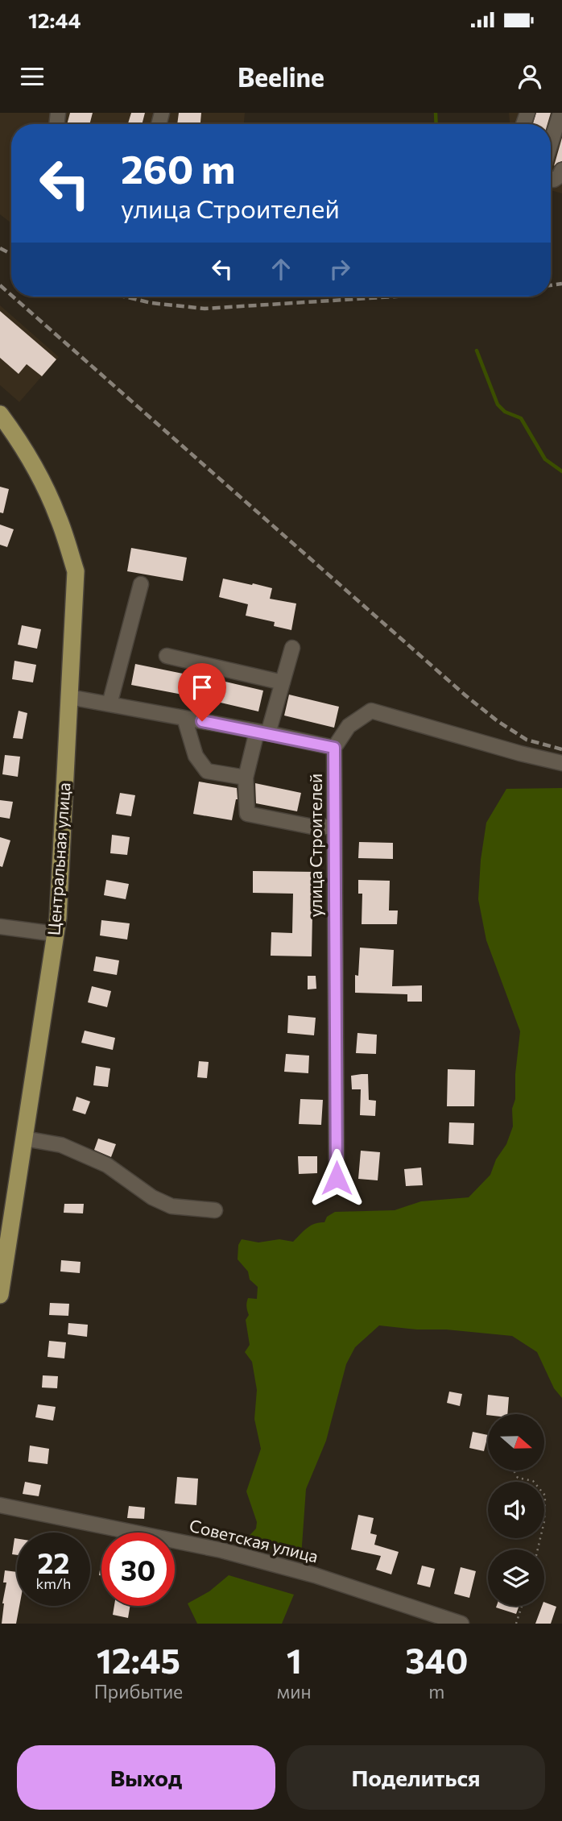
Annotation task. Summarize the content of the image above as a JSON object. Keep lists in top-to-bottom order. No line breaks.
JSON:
{"streets":{"main road":["Центральная улица"],"street":["улица Строителей","Советская улица"]},"north":"right","page":{"status":"12:44","header":"Beeline","turn":["260 m","улица Строителей"],"speed":"22 km/h","limit":"30","eta":["12:45","Прибытие","1","мин","340","m"],"buttons":["Выход","Поделиться"]}}
